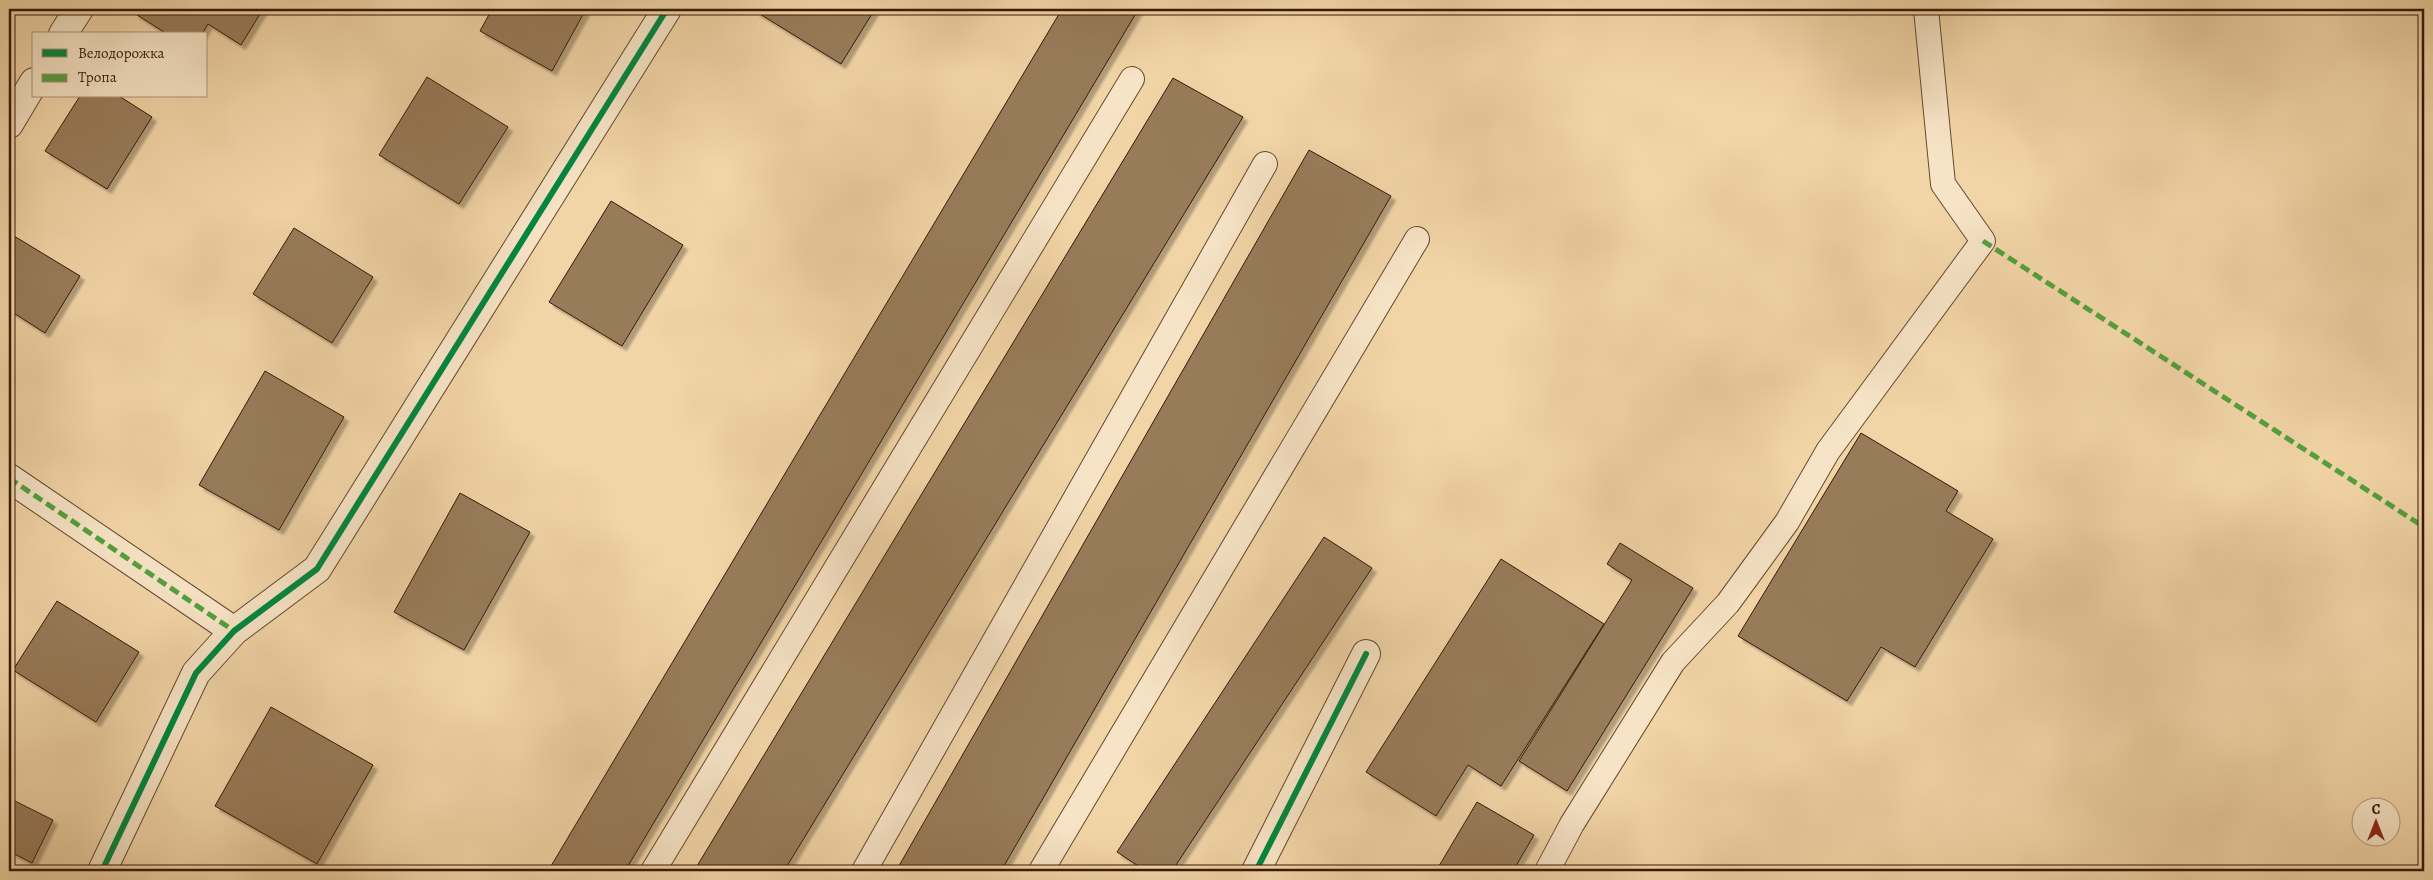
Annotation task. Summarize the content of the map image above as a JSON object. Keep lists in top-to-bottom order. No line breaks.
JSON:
{"legend":["Велодорожка","Тропа"],"north":"top"}
